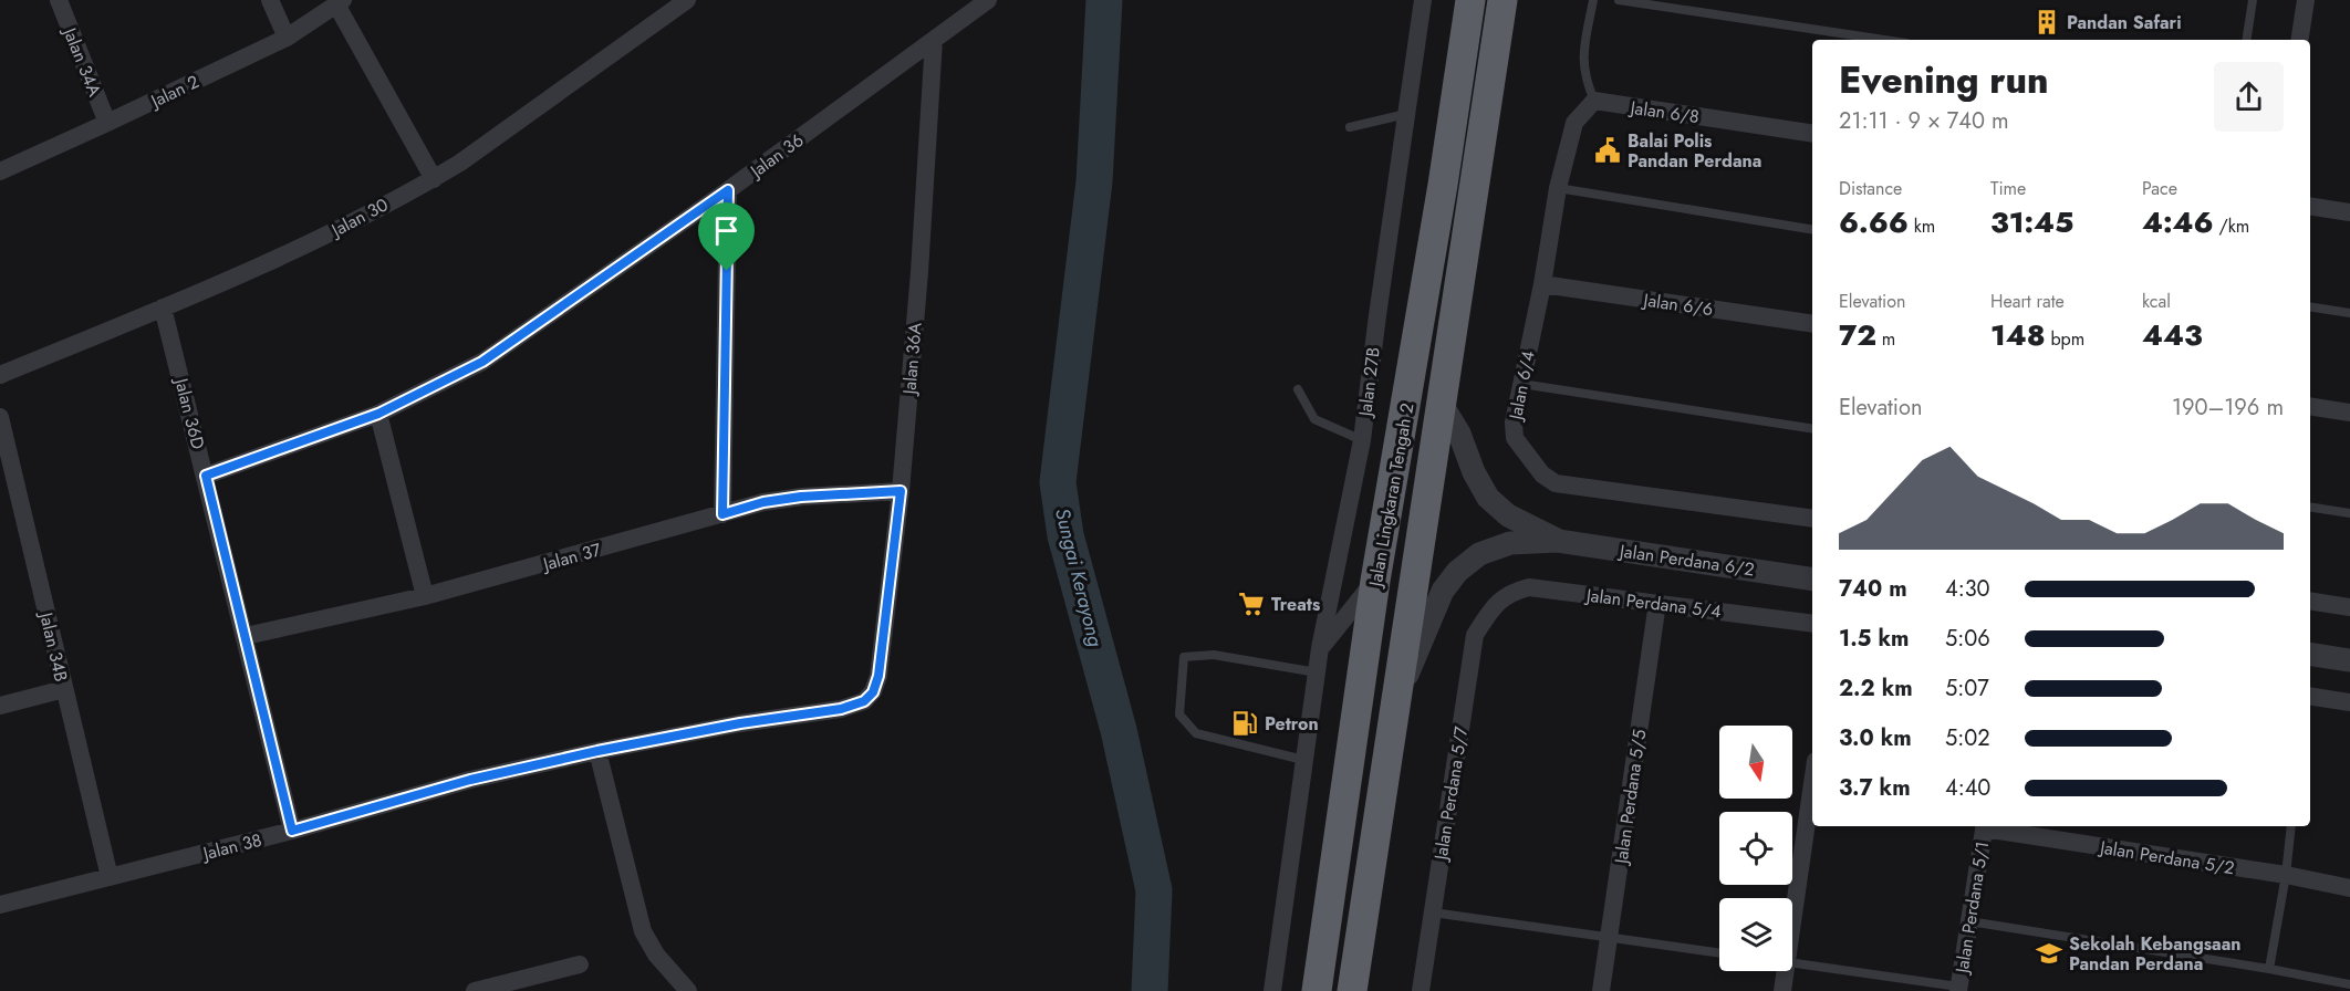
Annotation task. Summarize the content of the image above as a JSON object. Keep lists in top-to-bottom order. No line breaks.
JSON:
{"streets":{"highway":["Jalan Lingkaran Tengah 2"],"street":["Jalan 34A","Jalan 2","Jalan 6/8","Jalan 36","Jalan 30","Jalan 6/6","Jalan 36A","Jalan 27B","Jalan 6/4","Jalan 36D","Jalan 37","Jalan Perdana 6/2","Jalan Perdana 5/4","Jalan 34B","Jalan Perdana 5/7","Jalan Perdana 5/5","Jalan 38","Jalan Perdana 5/2","Jalan Perdana 5/1"]},"crossings":[["Jalan 34A","Jalan 2"],["Jalan 6/8","Jalan 6/4"],["Jalan 36","Jalan 36A"],["Jalan 36","Jalan 36D"],["Jalan 30","Jalan 36D"],["Jalan 6/6","Jalan 6/4"],["Jalan 36A","Jalan 37"],["Jalan 36A","Jalan 38"],["Jalan 36D","Jalan 37"],["Jalan 36D","Jalan 38"],["Jalan Lingkaran Tengah 2","Jalan Perdana 6/2"],["Jalan Perdana 5/4","Jalan Perdana 5/7"],["Jalan Perdana 5/4","Jalan Perdana 5/5"],["Jalan 34B","Jalan 38"],["Jalan Perdana 5/2","Jalan Perdana 5/1"]],"water":["Sungai Kerayong"],"places":{"building":["Pandan Safari"],"public building":["Balai Polis Pandan Perdana"],"supermarket":["Treats"],"fuel station":["Petron"],"school or university":["Sekolah Kebangsaan Pandan Perdana"]},"north":"bottom","page":{"heading":["Evening run","21:11 · 9 × 740 m"],"stats":[["Distance","6.66 km"],["Time","31:45"],["Pace","4:46 /km"],["Elevation","72 m"],["Heart rate","148 bpm"],["kcal","443"]],"chart":["Elevation","190–196 m"],"list":[{"name":"740 m","note":"4:30"},{"name":"1.5 km","note":"5:06"},{"name":"2.2 km","note":"5:07"},{"name":"3.0 km","note":"5:02"},{"name":"3.7 km","note":"4:40"}]}}
